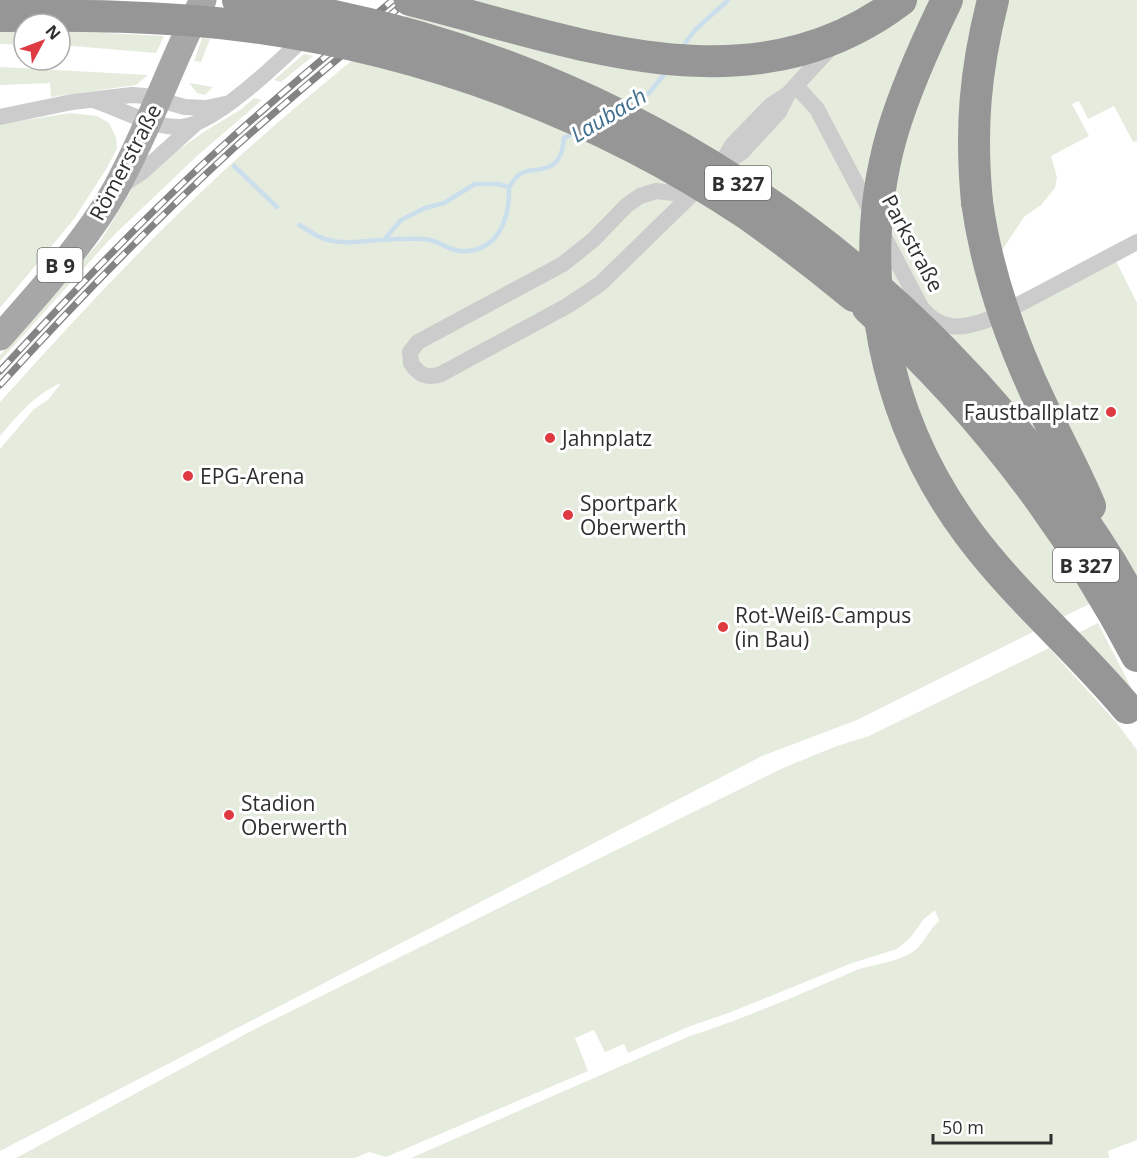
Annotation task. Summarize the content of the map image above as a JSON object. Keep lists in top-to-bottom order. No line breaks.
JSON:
{"streets":{"highway":["B 327"],"main road":["Römerstraße","B 9"],"street":["Parkstraße"]},"water":["Laubach"],"places":["Faustballplatz","Jahnplatz","EPG-Arena","Sportpark Oberwerth","Rot-Weiß-Campus (in Bau)","Stadion Oberwerth"],"scale_bar":"50 m","north":"top right"}
